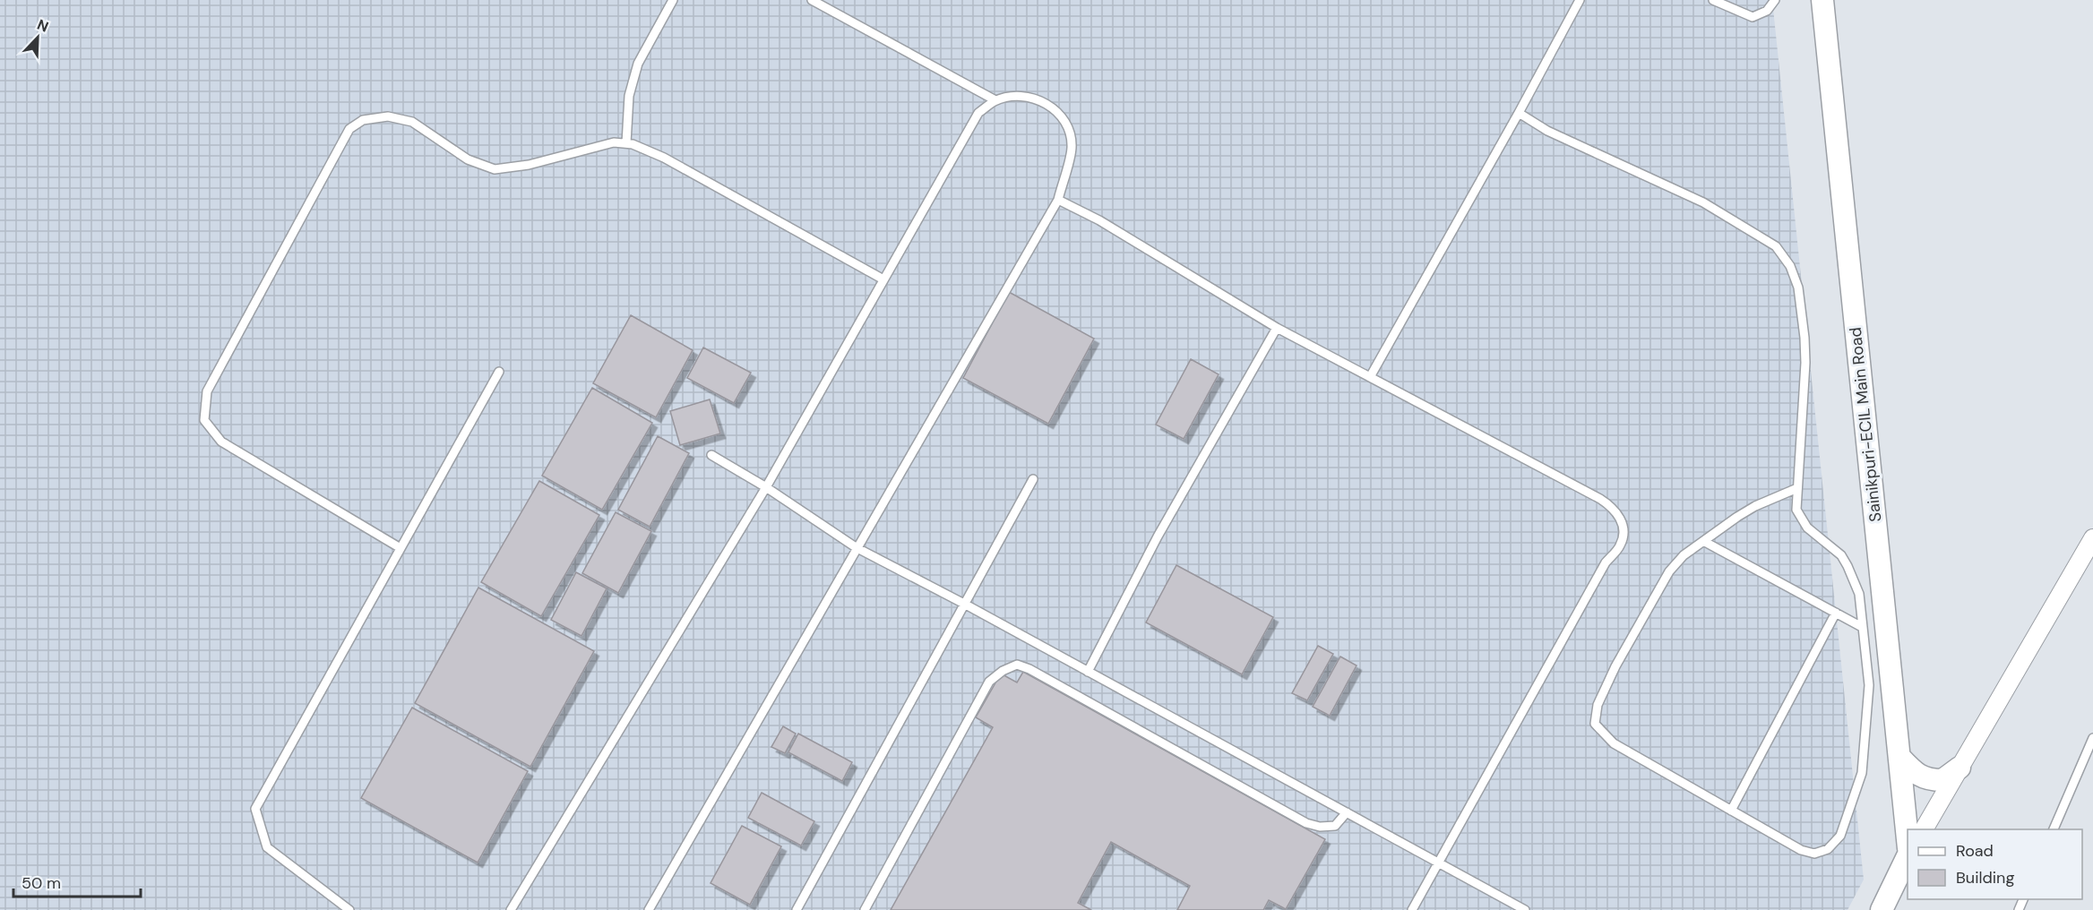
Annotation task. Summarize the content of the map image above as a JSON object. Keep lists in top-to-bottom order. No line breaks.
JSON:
{"streets":{"street":["Sainikpuri-ECIL Main Road"]},"legend":["Road","Building"],"scale_bar":"50 m","north":"top right"}
